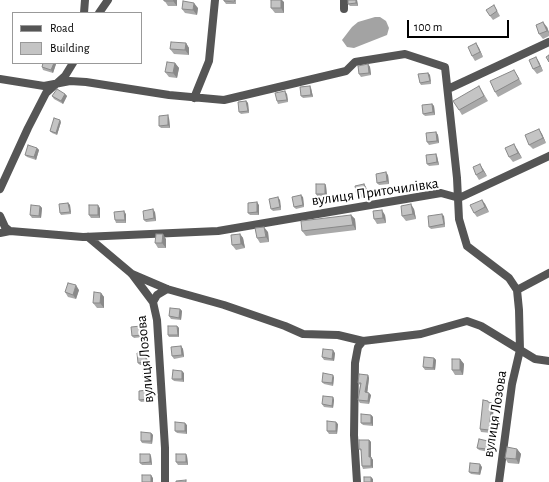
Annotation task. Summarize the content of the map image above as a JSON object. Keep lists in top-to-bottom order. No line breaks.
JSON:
{"streets":{"street":["вулиця Приточилівка","вулиця Лозова"]},"crossings":[["вулиця Приточилівка","вулиця Лозова"]],"legend":["Road","Building"],"scale_bar":"100 m"}
